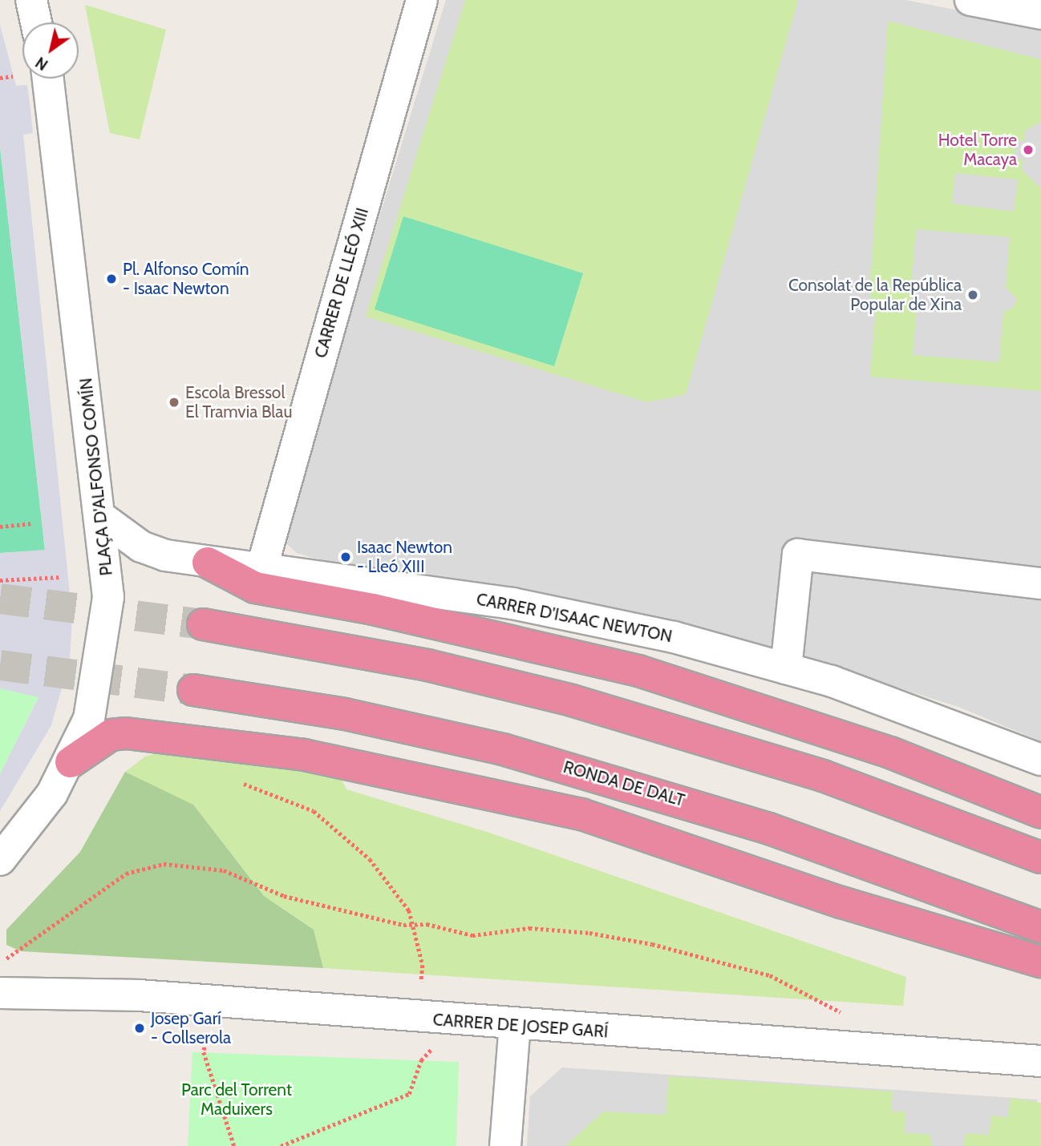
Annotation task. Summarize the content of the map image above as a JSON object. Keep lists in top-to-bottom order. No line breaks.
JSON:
{"streets":{"highway":["RONDA DE DALT"],"street":["CARRER DE LLEÓ XIII","PLAÇA D'ALFONSO COMÍN","CARRER D'ISAAC NEWTON","CARRER DE JOSEP GARÍ"]},"crossings":[["CARRER DE LLEÓ XIII","CARRER D'ISAAC NEWTON"],["PLAÇA D'ALFONSO COMÍN","CARRER D'ISAAC NEWTON"]],"parks":["Parc del Torrent Maduixers"],"places":["Hotel Torre Macaya","Pl. Alfonso Comín - Isaac Newton","Consolat de la República Popular de Xina","Escola Bressol El Tramvia Blau","Isaac Newton - Lleó XIII","Josep Garí - Collserola"],"north":"bottom left"}
